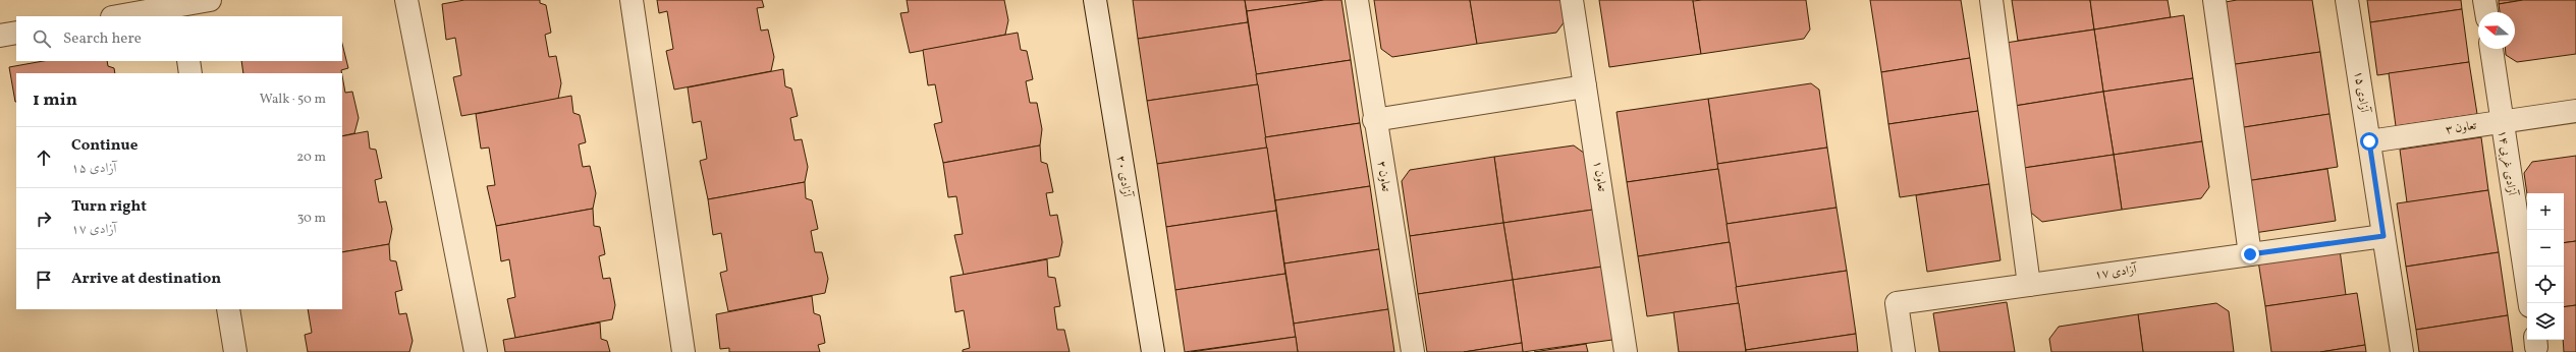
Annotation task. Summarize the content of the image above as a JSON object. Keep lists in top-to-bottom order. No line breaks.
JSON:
{"streets":{"street":["آزادی ۱۵","تعاون ۳","آزادی غربی ۱۴","آزادی ۲۰","تعاون ۲","تعاون ۱","آزادی ۱۷"]},"crossings":[["آزادی ۱۵","تعاون ۳"],["آزادی ۱۵","آزادی ۱۷"],["تعاون ۳","آزادی غربی ۱۴"]],"north":"left","page":{"search":"Search here","heading":["1 min","Walk · 50 m"],"list":[["Continue","آزادی ۱۵","20 m"],["Turn right","آزادی ۱۷","30 m"],"Arrive at destination"],"map_buttons":["+","−"]}}
